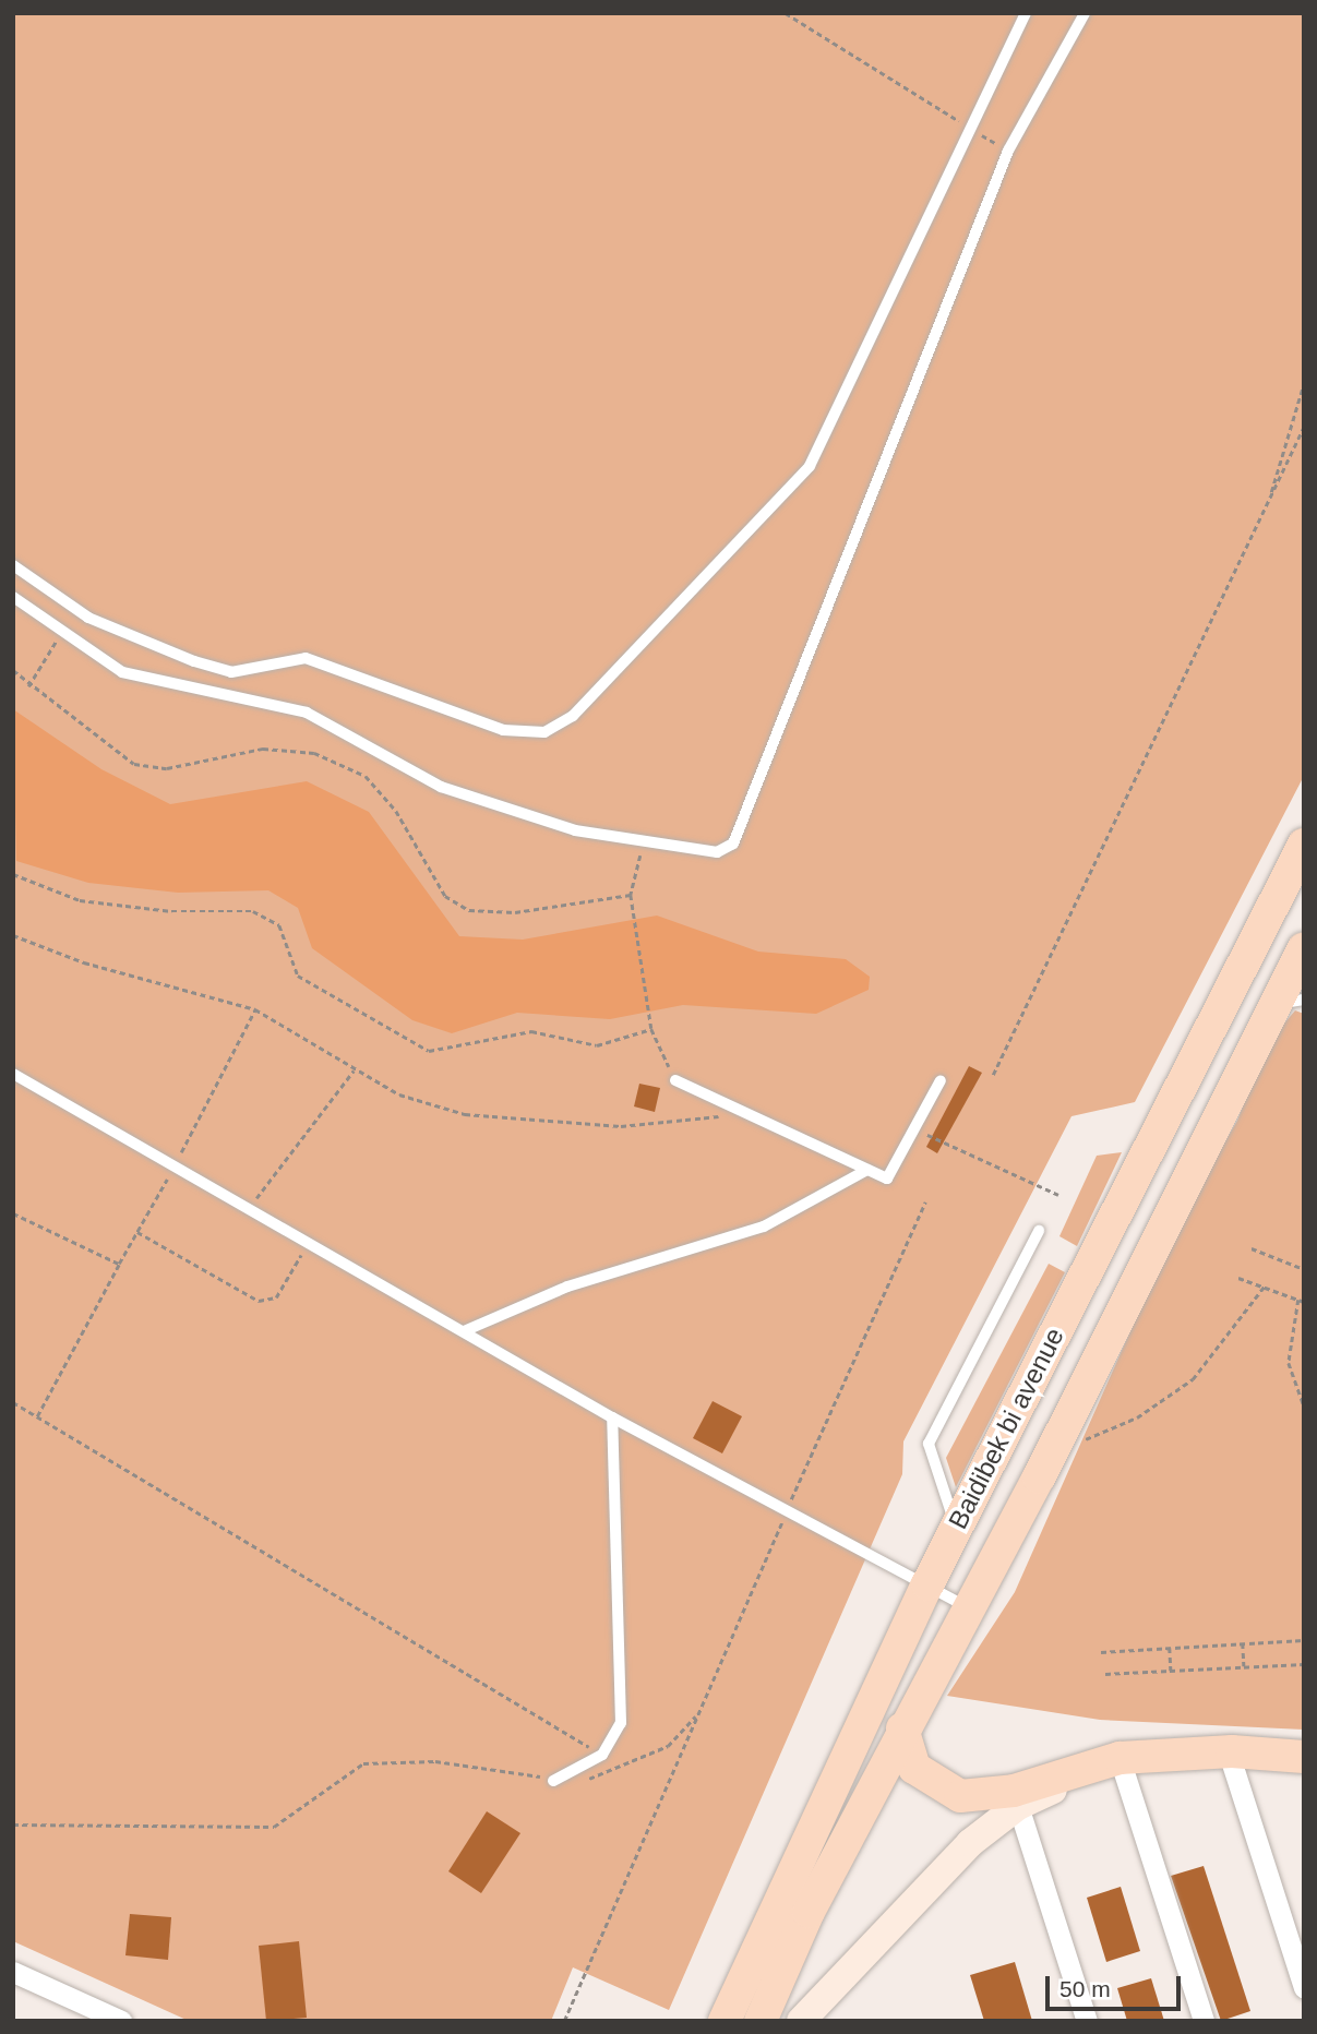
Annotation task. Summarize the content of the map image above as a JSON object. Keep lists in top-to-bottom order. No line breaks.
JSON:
{"streets":{"main road":["Baidibek bi avenue"]},"scale_bar":"50 m"}
